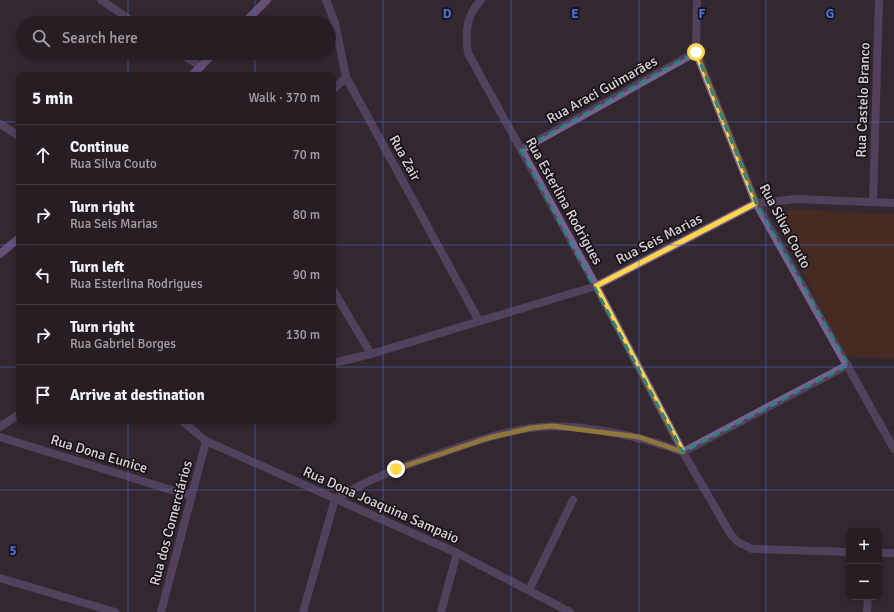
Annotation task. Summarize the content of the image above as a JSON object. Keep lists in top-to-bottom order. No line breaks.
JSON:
{"streets":{"street":["Rua Araci Guimarães","Rua Castelo Branco","Rua Zair","Rua Esterlina Rodrigues","Rua Silva Couto","Rua Seis Marias","Rua Dona Eunice","Rua Dona Joaquina Sampaio","Rua dos Comerciários"]},"crossings":[["Rua Araci Guimarães","Rua Esterlina Rodrigues"],["Rua Araci Guimarães","Rua Silva Couto"],["Rua Castelo Branco","Rua Seis Marias"],["Rua Zair","Rua Seis Marias"],["Rua Esterlina Rodrigues","Rua Seis Marias"],["Rua Silva Couto","Rua Seis Marias"],["Rua Dona Eunice","Rua dos Comerciários"],["Rua Dona Joaquina Sampaio","Rua dos Comerciários"]],"page":{"search":"Search here","heading":["5 min","Walk · 370 m"],"list":[["Continue","Rua Silva Couto","70 m"],["Turn right","Rua Seis Marias","80 m"],["Turn left","Rua Esterlina Rodrigues","90 m"],["Turn right","Rua Gabriel Borges","130 m"],"Arrive at destination"],"map_buttons":["+","−"]},"grid":{"columns":["D","E","F","G"],"rows":["5"]}}
